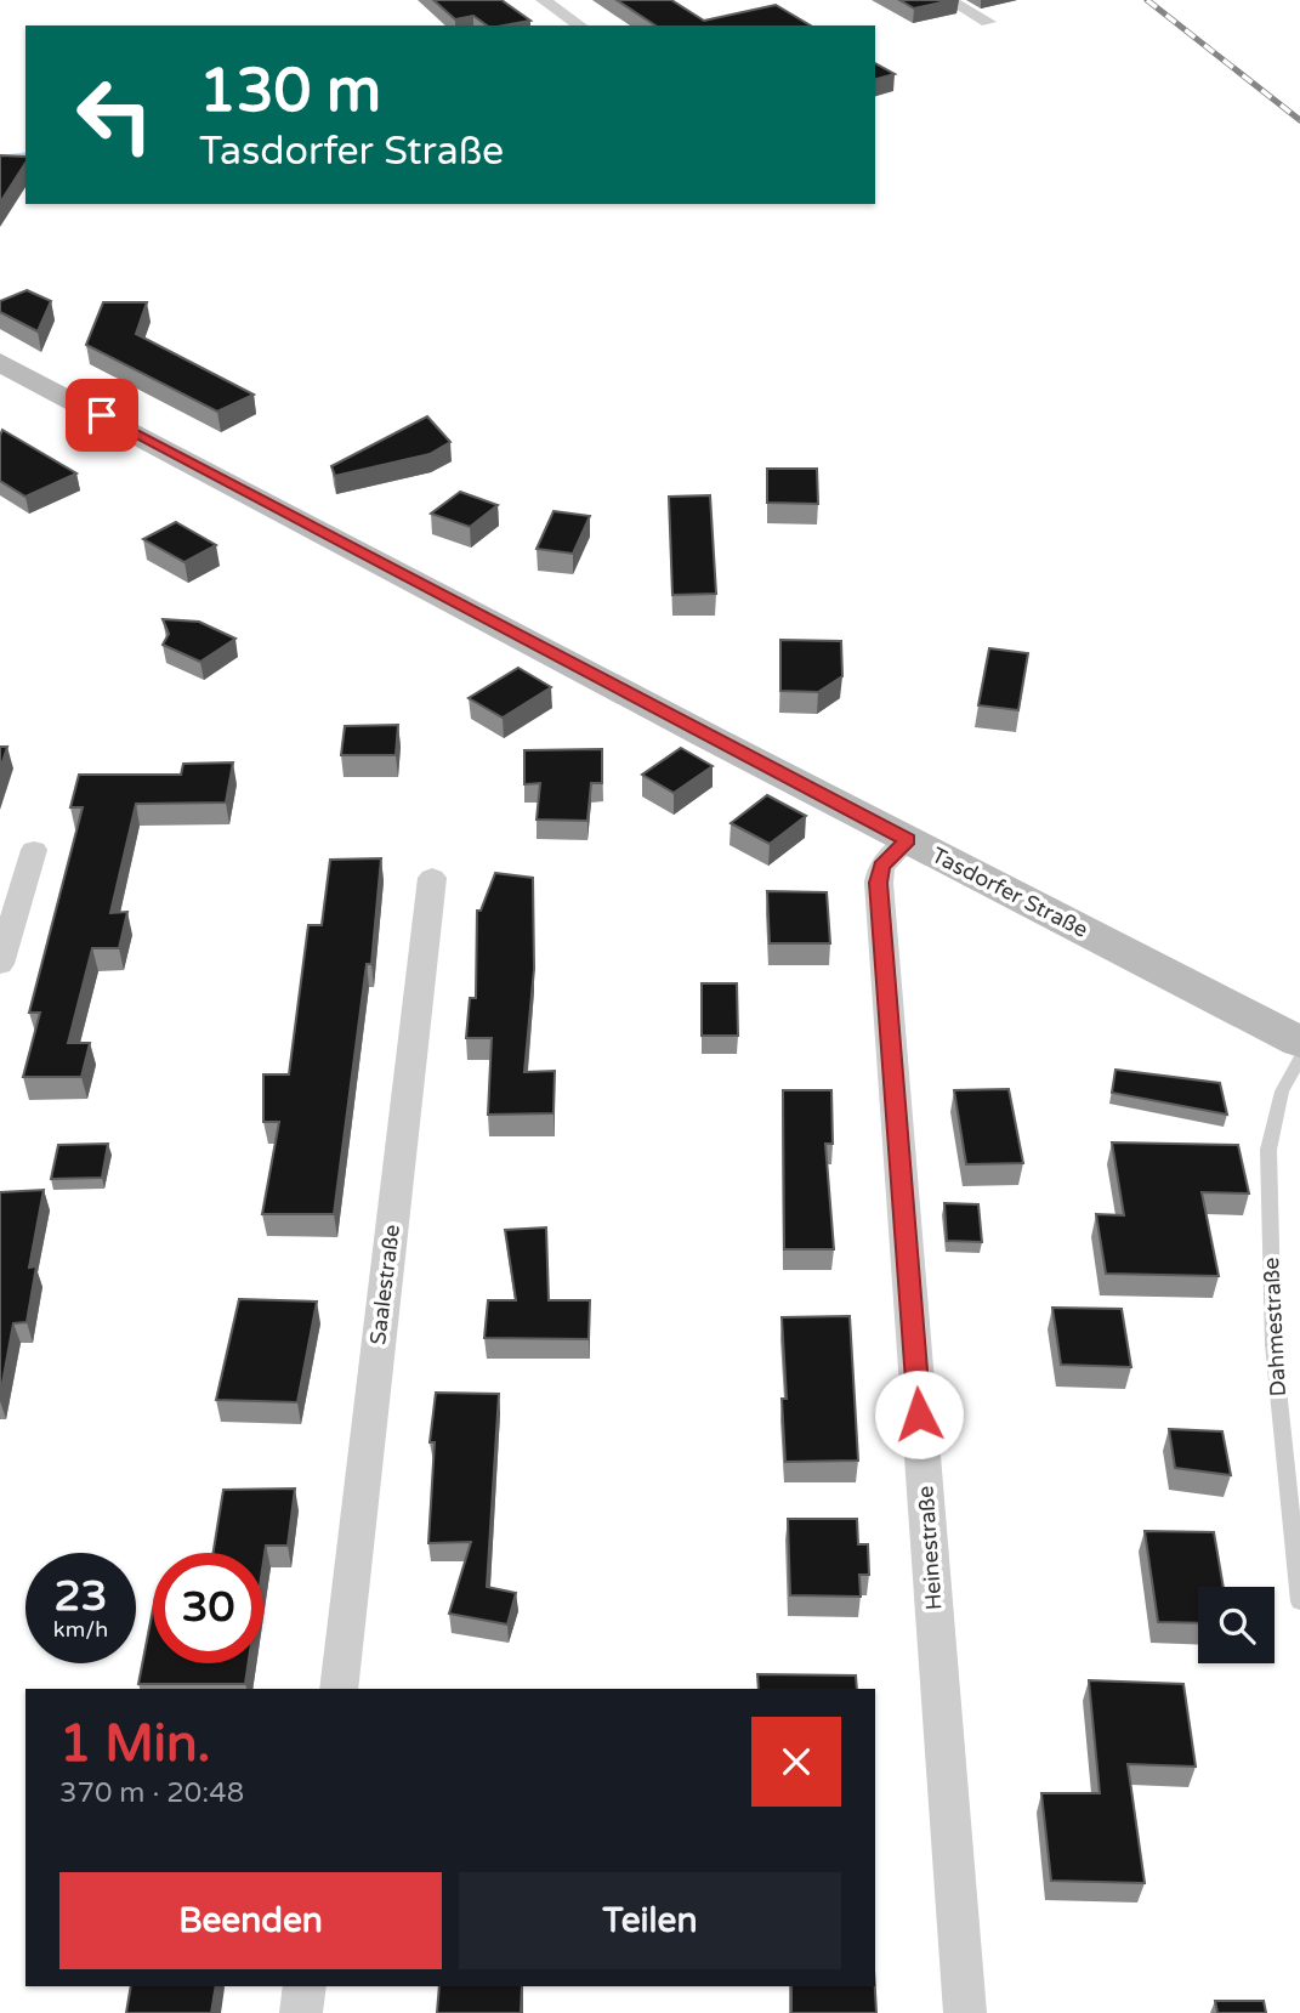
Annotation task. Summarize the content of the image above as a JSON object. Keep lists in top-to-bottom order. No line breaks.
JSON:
{"streets":{"main road":["Tasdorfer Straße"],"street":["Saalestraße","Heinestraße"],"lane":["Dahmestraße"]},"crossings":[["Tasdorfer Straße","Heinestraße"]],"page":{"turn":["130 m","Tasdorfer Straße"],"speed":"23 km/h","limit":"30","heading":["1 Min.","370 m · 20:48"],"buttons":["Beenden","Teilen"]}}
